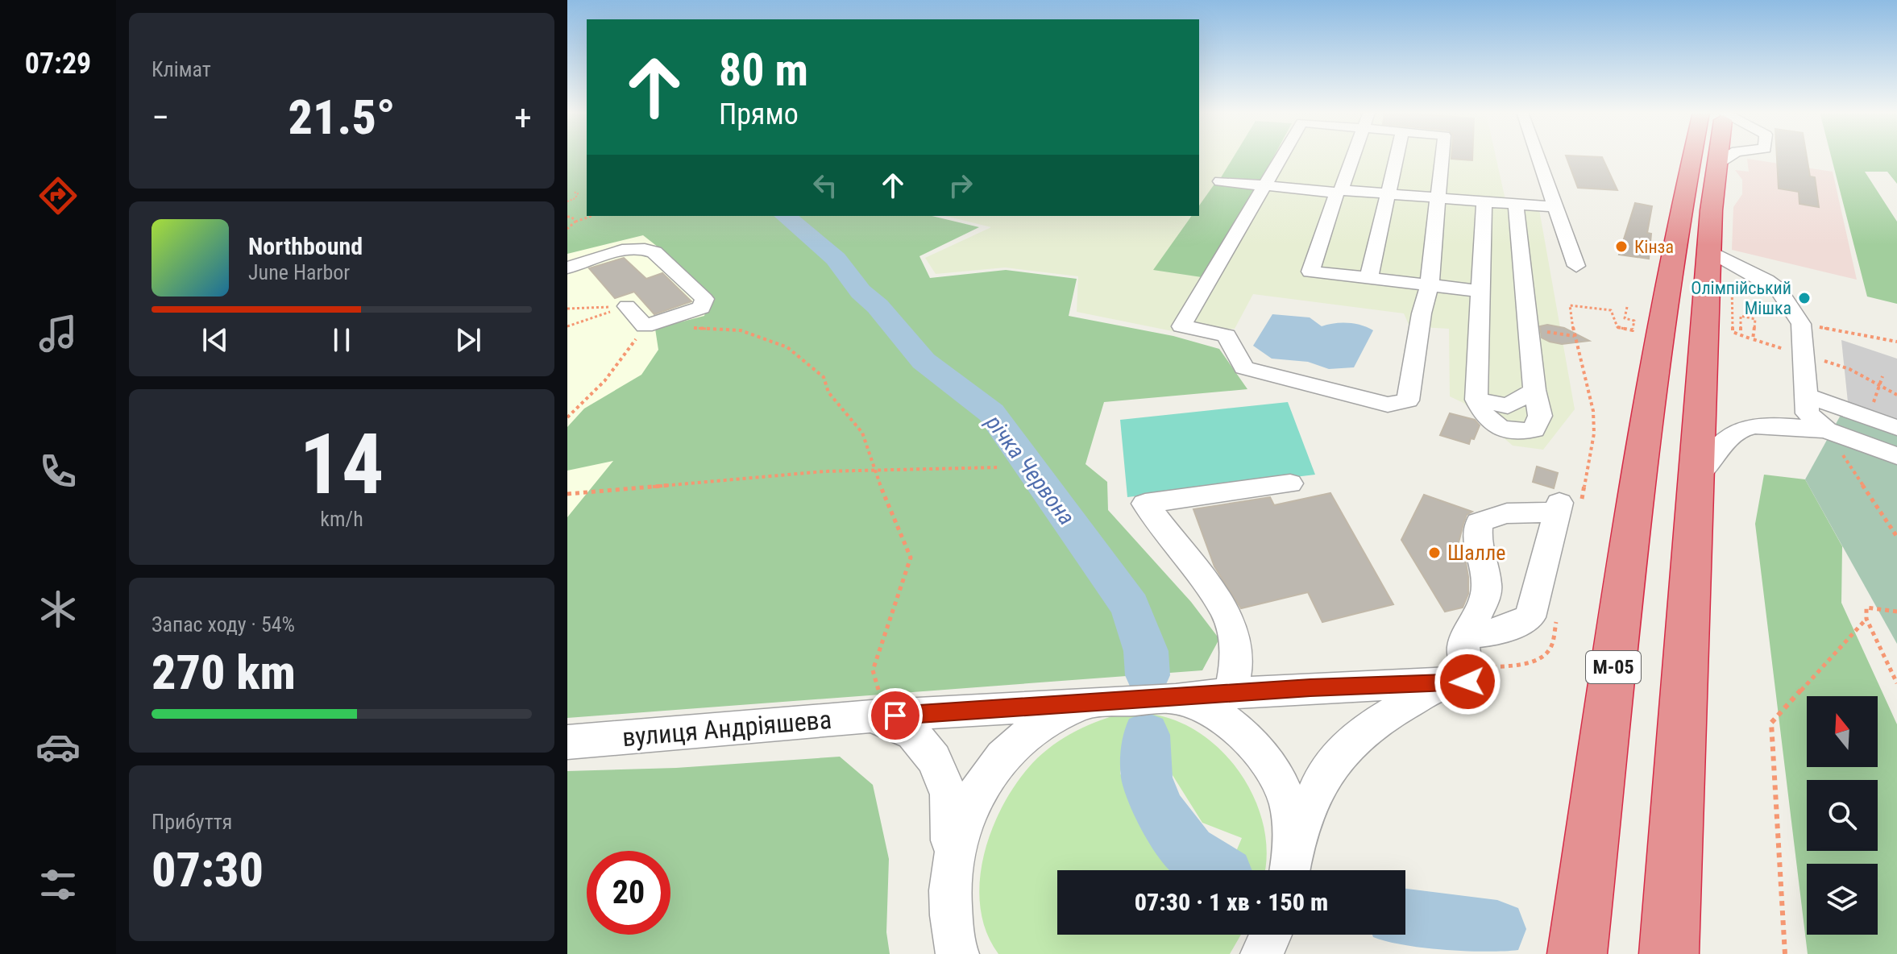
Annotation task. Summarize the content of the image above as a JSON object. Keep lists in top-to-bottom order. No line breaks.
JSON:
{"streets":{"highway":["М-05"],"street":["вулиця Андріяшева"]},"water":["річка Червона"],"places":["Кінза","Олімпійський Мішка","Шалле"],"north":"top","page":{"tabs":"07:29","tile":["Клімат",["14","km/h"],["Запас ходу · 54%","270 km"],["Прибуття","07:30"]],"turn":["80 m","Прямо"],"heat":["−","21.5°","+"],"song":["Northbound","June Harbor"],"limit":"20","trip":"07:30 · 1 хв · 150 m"}}
